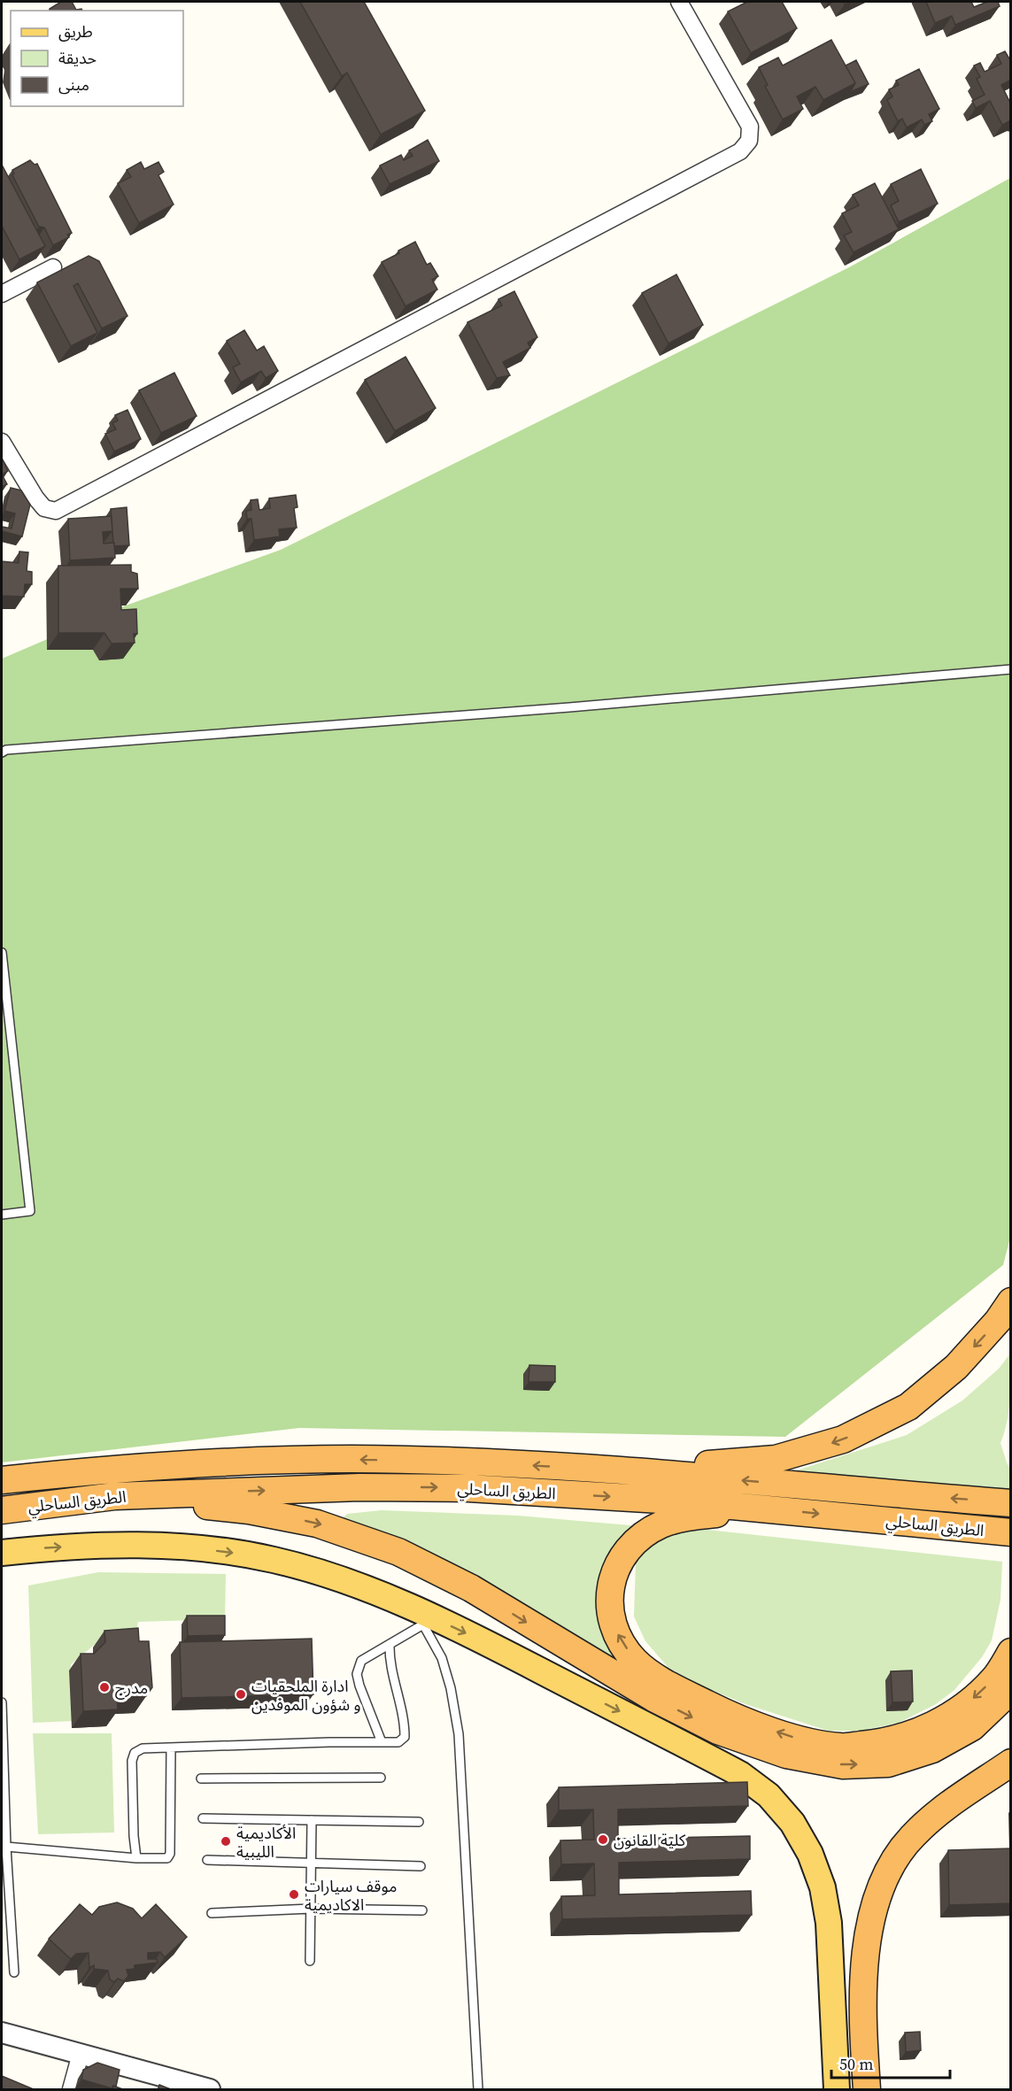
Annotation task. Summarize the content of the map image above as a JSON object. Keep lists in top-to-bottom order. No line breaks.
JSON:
{"streets":{"highway":["الطريق الساحلي"]},"places":["مدرج","ادارة الملحقيات و شؤون الموفدين","كلية القانون","الأكاديمية الليبية","موقف سيارات الاكاديمية"],"legend":["طريق","حديقة","مبنى"],"scale_bar":"50 m"}
